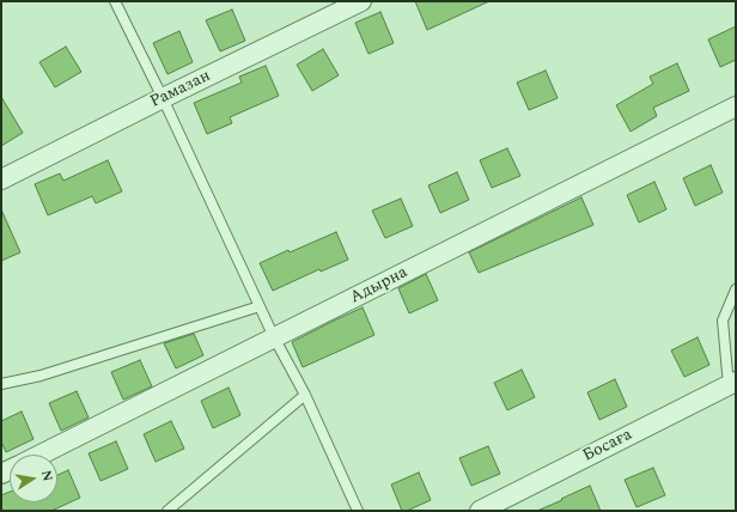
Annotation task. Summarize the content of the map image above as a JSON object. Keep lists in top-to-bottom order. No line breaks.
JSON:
{"streets":{"street":["Рамазан","Адырна","Босаға"]},"north":"right"}
